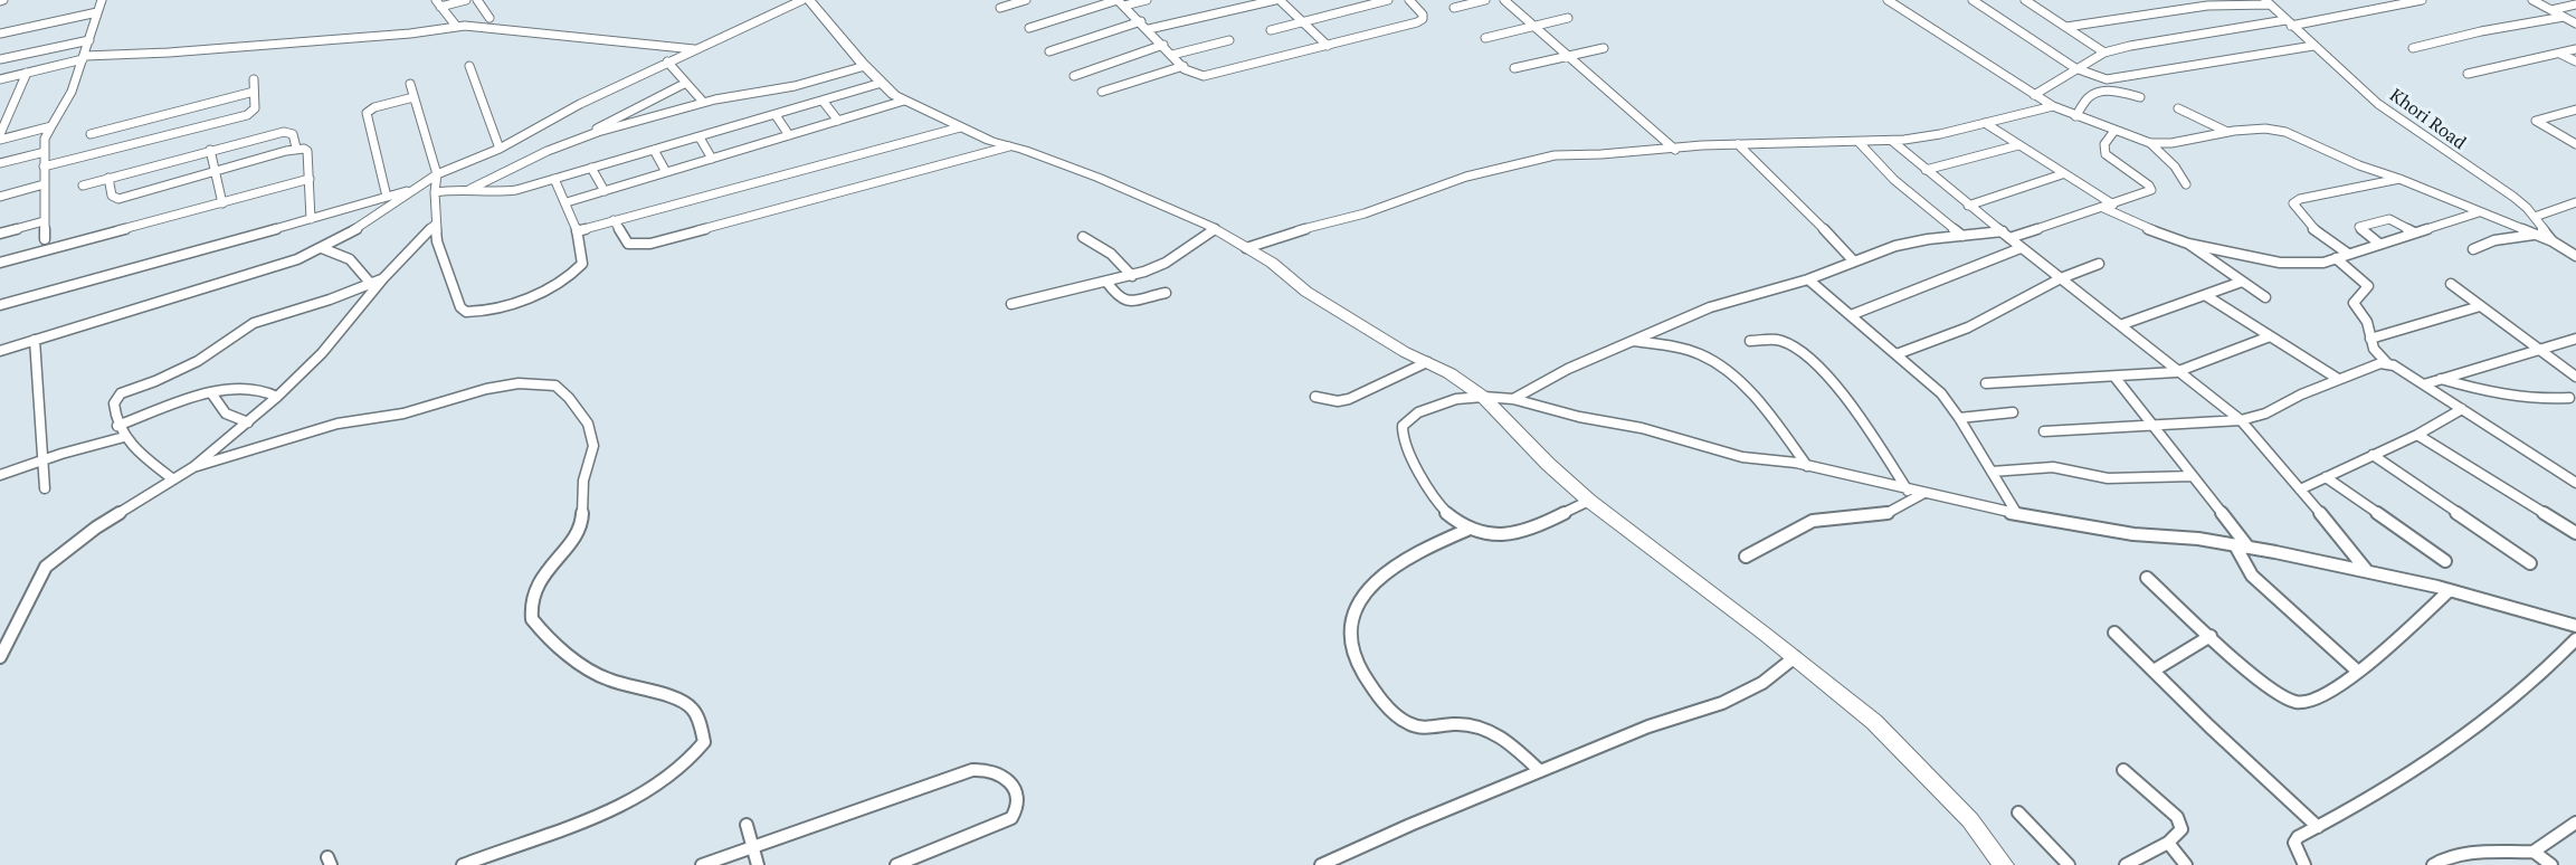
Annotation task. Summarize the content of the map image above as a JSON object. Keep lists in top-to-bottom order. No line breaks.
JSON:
{"streets":{"street":["Khori Road"]}}
